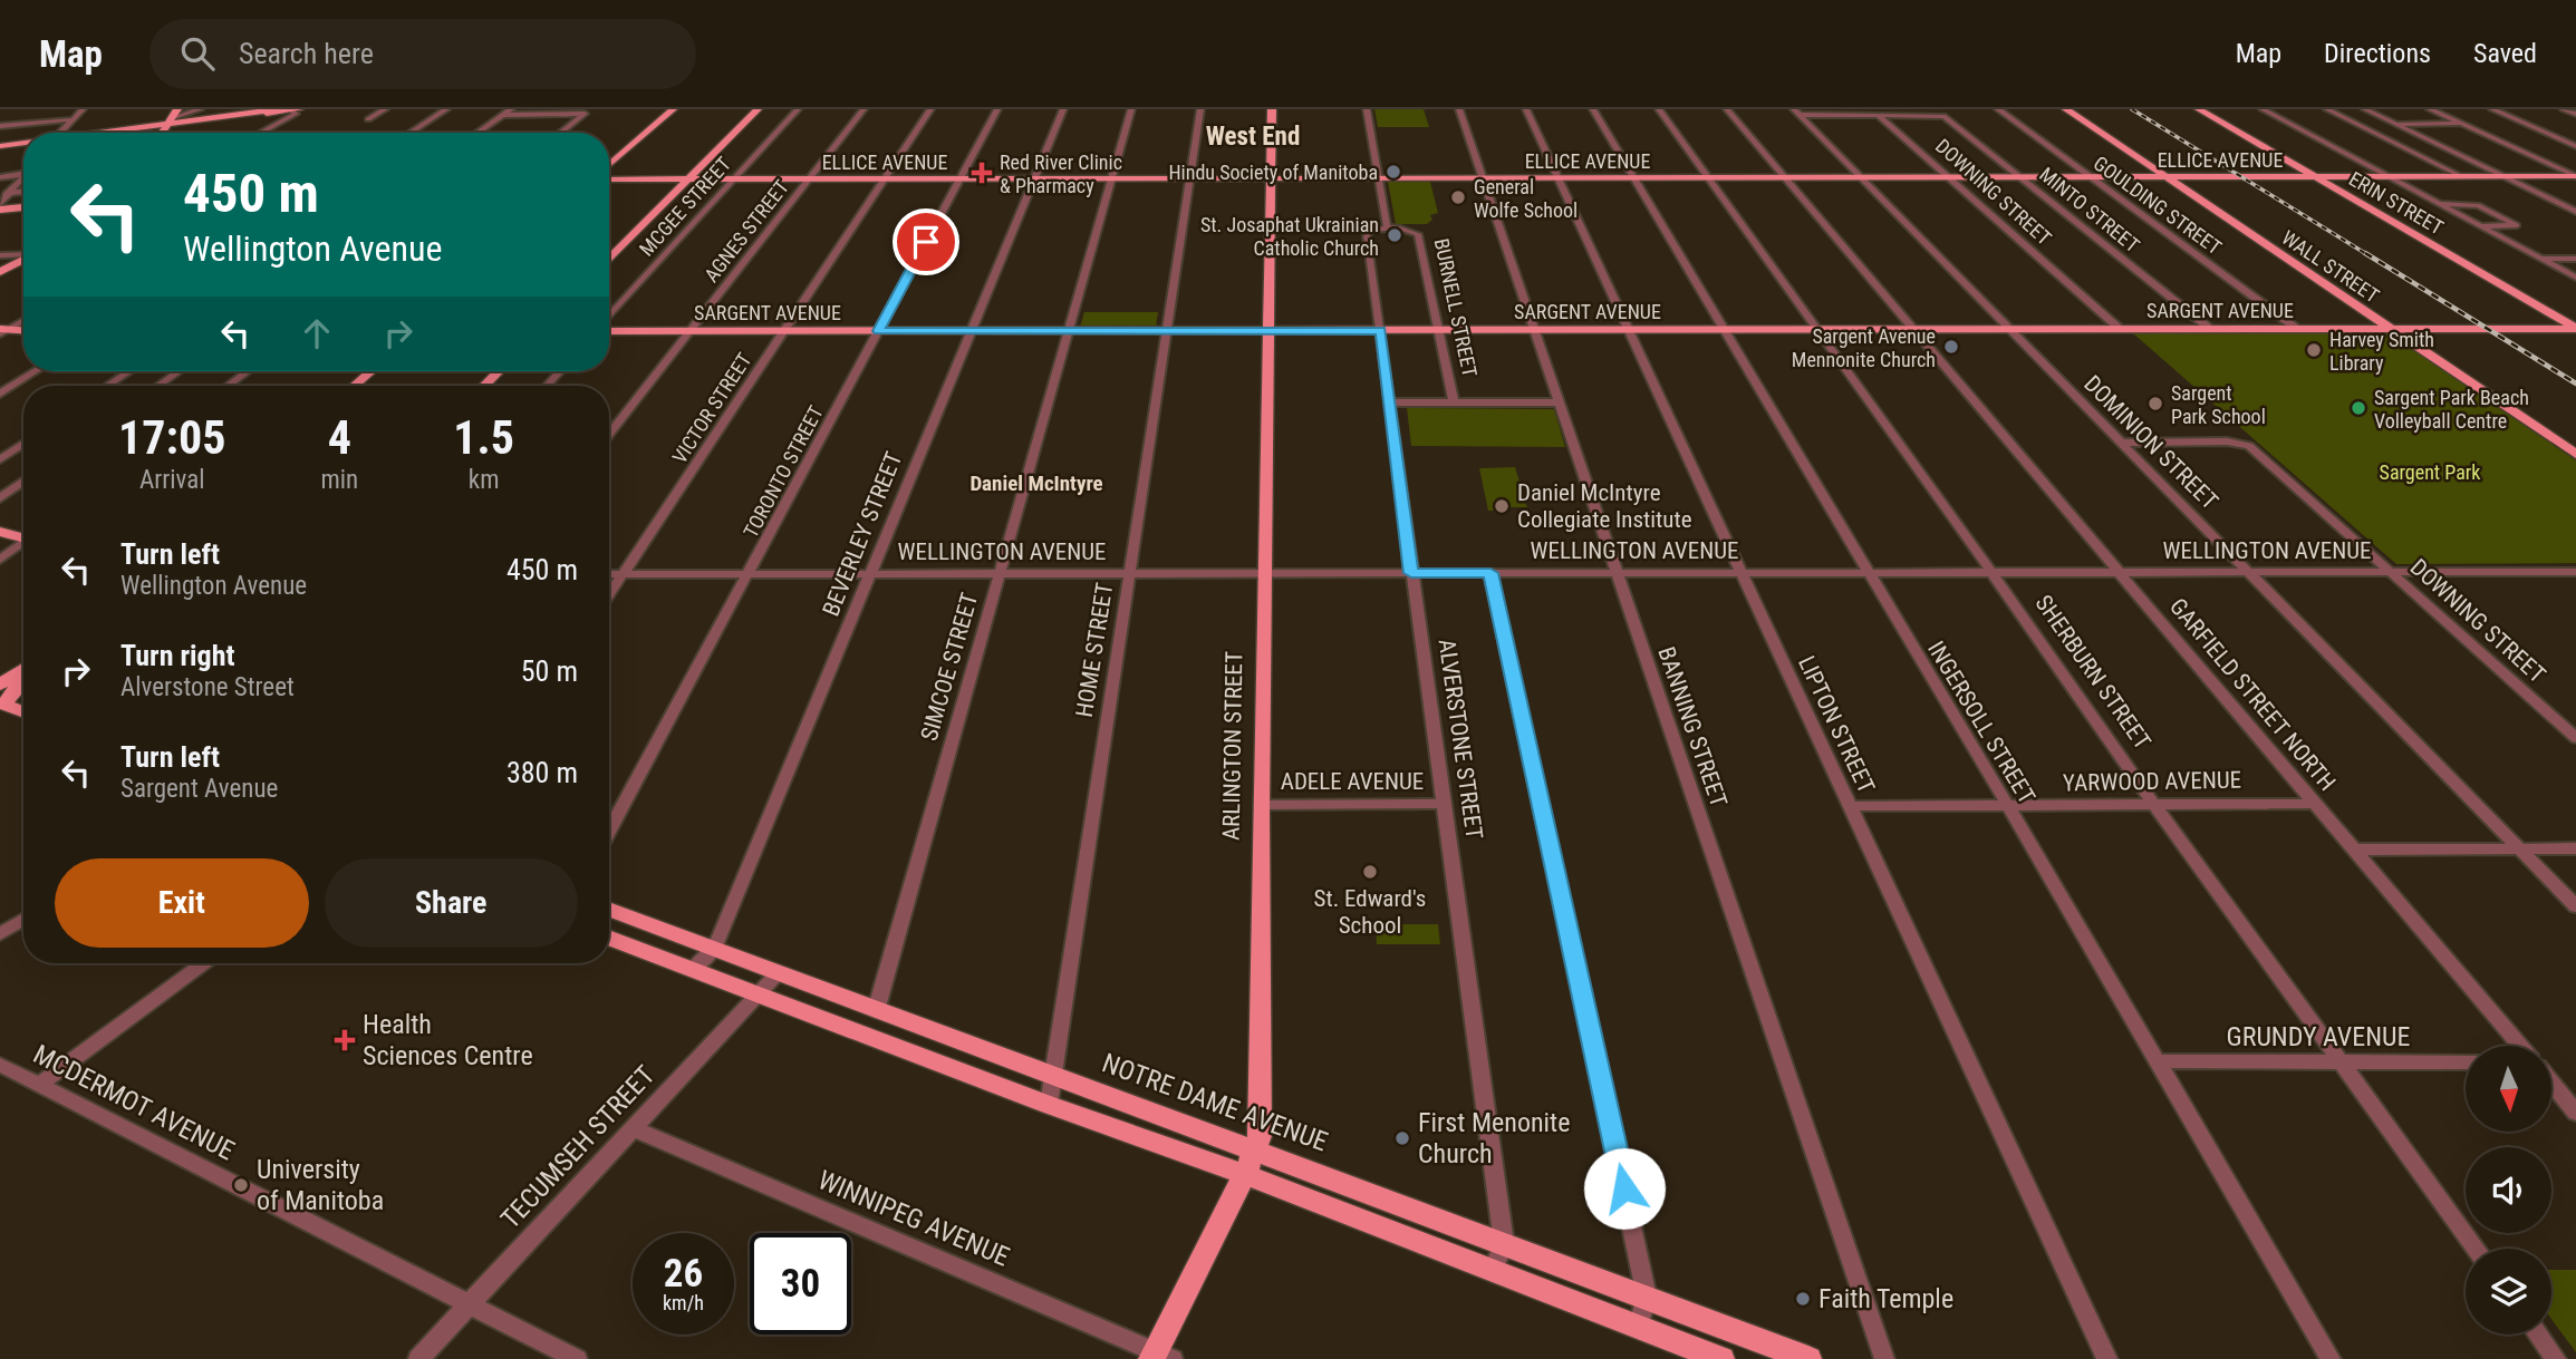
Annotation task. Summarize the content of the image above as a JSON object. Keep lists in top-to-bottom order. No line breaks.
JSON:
{"streets":{"main road":["ELLICE AVENUE","ERIN STREET","WALL STREET","SARGENT AVENUE","ARLINGTON STREET","NOTRE DAME AVENUE"],"street":["DOWNING STREET","GOULDING STREET","MCGEE STREET","MINTO STREET","AGNES STREET","BURNELL STREET","VICTOR STREET","DOMINION STREET","TORONTO STREET","BEVERLEY STREET","WELLINGTON AVENUE","HOME STREET","SIMCOE STREET","SHERBURN STREET","GARFIELD STREET NORTH","INGERSOLL STREET","LIPTON STREET","BANNING STREET","ALVERSTONE STREET","ADELE AVENUE","YARWOOD AVENUE","GRUNDY AVENUE","MCDERMOT AVENUE","TECUMSEH STREET","WINNIPEG AVENUE"]},"crossings":[["ELLICE AVENUE","DOWNING STREET"],["ELLICE AVENUE","ERIN STREET"],["ELLICE AVENUE","GOULDING STREET"],["ELLICE AVENUE","MCGEE STREET"],["ELLICE AVENUE","MINTO STREET"],["ELLICE AVENUE","AGNES STREET"],["ELLICE AVENUE","WALL STREET"],["ELLICE AVENUE","VICTOR STREET"],["ELLICE AVENUE","DOMINION STREET"],["ELLICE AVENUE","TORONTO STREET"],["ELLICE AVENUE","BEVERLEY STREET"],["ELLICE AVENUE","HOME STREET"],["ELLICE AVENUE","SIMCOE STREET"],["ELLICE AVENUE","SHERBURN STREET"],["ELLICE AVENUE","GARFIELD STREET NORTH"],["ELLICE AVENUE","INGERSOLL STREET"],["ELLICE AVENUE","LIPTON STREET"],["ELLICE AVENUE","BANNING STREET"],["ELLICE AVENUE","ARLINGTON STREET"],["DOWNING STREET","SARGENT AVENUE"],["DOWNING STREET","DOMINION STREET"],["DOWNING STREET","WELLINGTON AVENUE"],["ERIN STREET","SARGENT AVENUE"],["GOULDING STREET","SARGENT AVENUE"],["MINTO STREET","SARGENT AVENUE"],["AGNES STREET","SARGENT AVENUE"],["WALL STREET","SARGENT AVENUE"],["BURNELL STREET","SARGENT AVENUE"],["BURNELL STREET","ALVERSTONE STREET"],["SARGENT AVENUE","VICTOR STREET"],["SARGENT AVENUE","DOMINION STREET"],["SARGENT AVENUE","TORONTO STREET"],["SARGENT AVENUE","BEVERLEY STREET"],["SARGENT AVENUE","HOME STREET"],["SARGENT AVENUE","SIMCOE STREET"],["SARGENT AVENUE","SHERBURN STREET"],["SARGENT AVENUE","GARFIELD STREET NORTH"],["SARGENT AVENUE","INGERSOLL STREET"],["SARGENT AVENUE","LIPTON STREET"],["SARGENT AVENUE","BANNING STREET"],["SARGENT AVENUE","ALVERSTONE STREET"],["SARGENT AVENUE","ARLINGTON STREET"],["VICTOR STREET","WELLINGTON AVENUE"],["DOMINION STREET","WELLINGTON AVENUE"],["TORONTO STREET","WELLINGTON AVENUE"],["BEVERLEY STREET","WELLINGTON AVENUE"],["BEVERLEY STREET","NOTRE DAME AVENUE"],["WELLINGTON AVENUE","HOME STREET"],["WELLINGTON AVENUE","SIMCOE STREET"],["WELLINGTON AVENUE","SHERBURN STREET"],["WELLINGTON AVENUE","GARFIELD STREET NORTH"],["WELLINGTON AVENUE","INGERSOLL STREET"],["WELLINGTON AVENUE","LIPTON STREET"],["WELLINGTON AVENUE","BANNING STREET"],["WELLINGTON AVENUE","ALVERSTONE STREET"],["WELLINGTON AVENUE","ARLINGTON STREET"],["HOME STREET","NOTRE DAME AVENUE"],["SIMCOE STREET","NOTRE DAME AVENUE"],["SHERBURN STREET","YARWOOD AVENUE"],["SHERBURN STREET","GRUNDY AVENUE"],["GARFIELD STREET NORTH","YARWOOD AVENUE"],["INGERSOLL STREET","YARWOOD AVENUE"],["INGERSOLL STREET","GRUNDY AVENUE"],["LIPTON STREET","YARWOOD AVENUE"],["ALVERSTONE STREET","ADELE AVENUE"],["ALVERSTONE STREET","NOTRE DAME AVENUE"],["ARLINGTON STREET","ADELE AVENUE"],["ARLINGTON STREET","NOTRE DAME AVENUE"],["ARLINGTON STREET","WINNIPEG AVENUE"],["MCDERMOT AVENUE","TECUMSEH STREET"],["NOTRE DAME AVENUE","TECUMSEH STREET"],["TECUMSEH STREET","WINNIPEG AVENUE"]],"districts":["West End","Daniel McIntyre"],"parks":["Sargent Park"],"places":{"other":["Hindu Society of Manitoba","General Wolfe School","St. Josaphat Ukrainian Catholic Church","Sargent Avenue Mennonite Church","Harvey Smith Library","Sargent Park School","Sargent Park Beach Volleyball Centre","Daniel McIntyre Collegiate Institute","St. Edward's School","First Menonite Church","University of Manitoba","Faith Temple"],"health":["Red River Clinic & Pharmacy","Health Sciences Centre"]},"north":"bottom","page":{"header":"Map","search":"Search here","nav":["Map","Directions","Saved"],"turn":["450 m","Wellington Avenue"],"eta":["17:05","Arrival","4","min","1.5","km"],"list":[{"name":"Turn left","note":"Wellington Avenue","value":"450 m"},{"name":"Turn right","note":"Alverstone Street","value":"50 m"},{"name":"Turn left","note":"Sargent Avenue","value":"380 m"}],"buttons":["Exit","Share"],"speed":"26 km/h","limit":"30"}}
